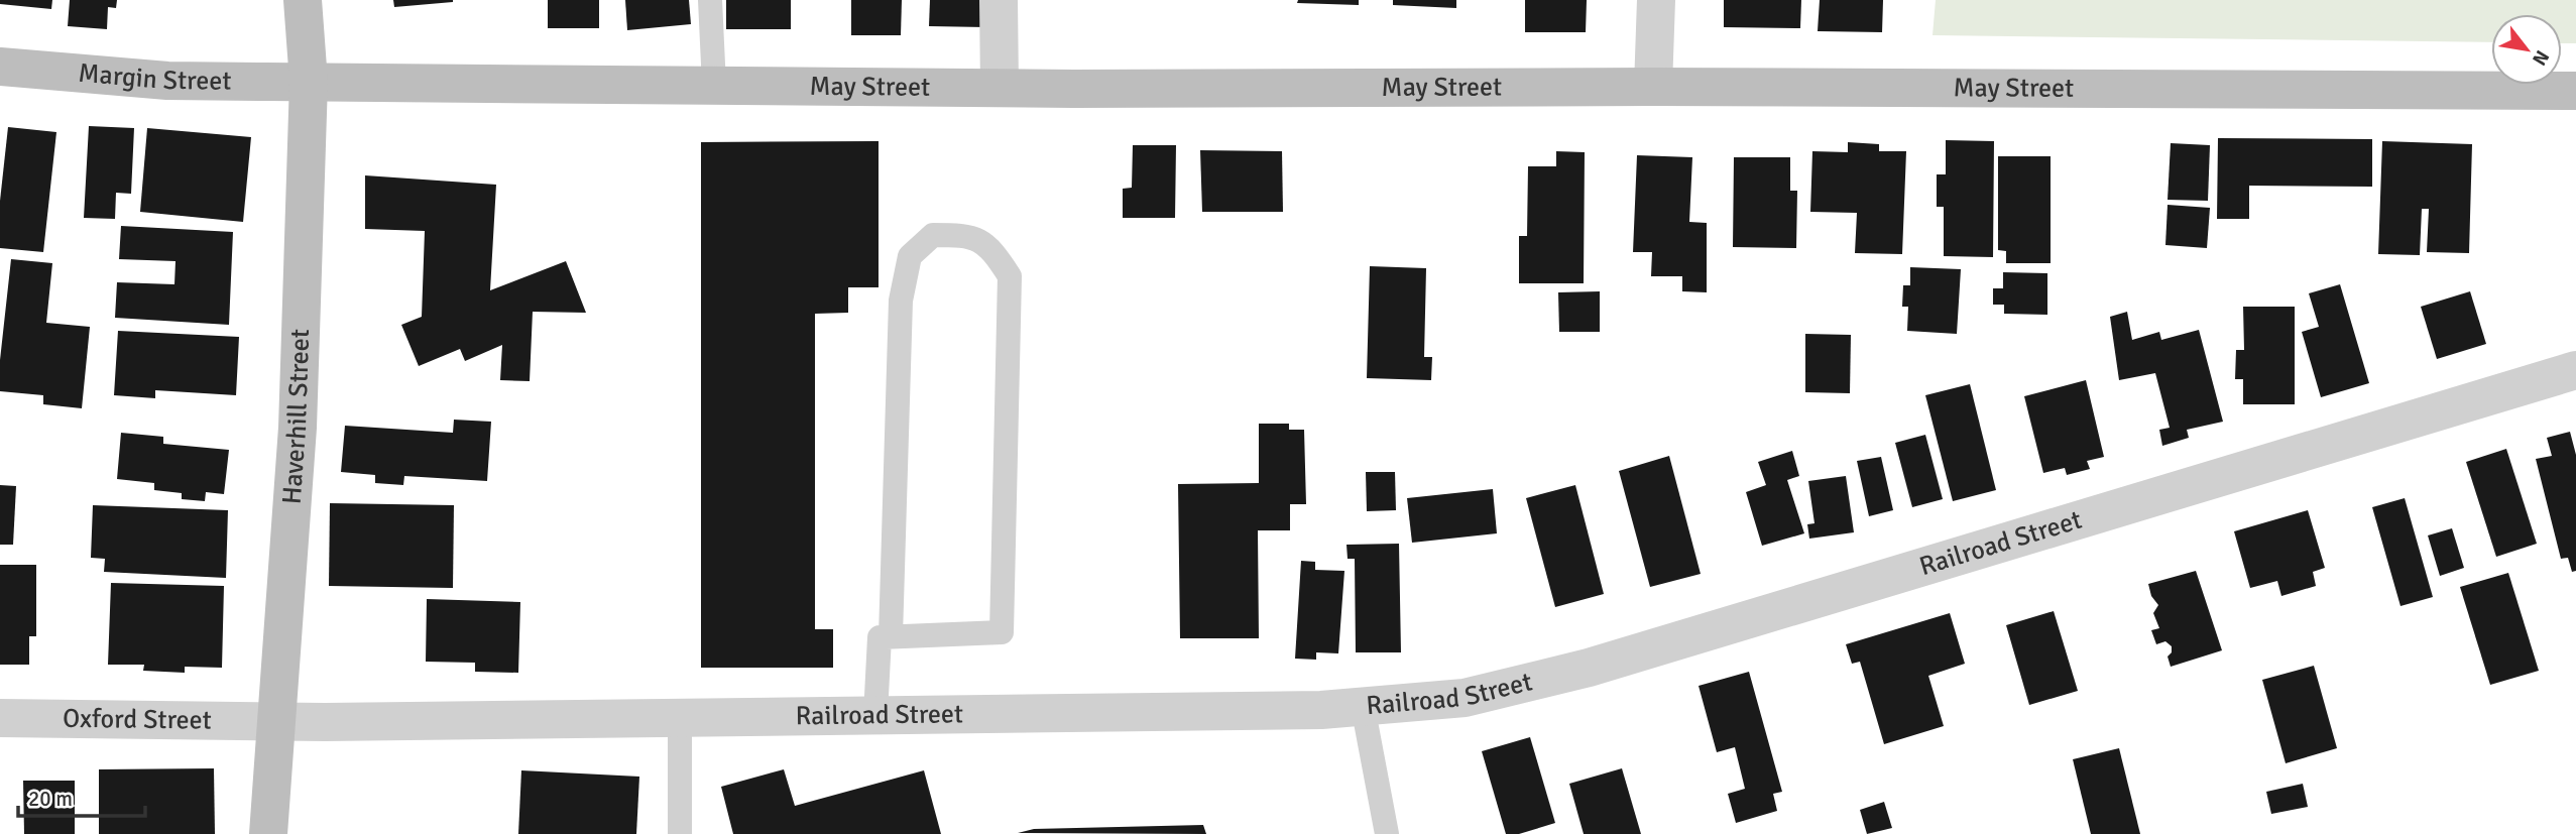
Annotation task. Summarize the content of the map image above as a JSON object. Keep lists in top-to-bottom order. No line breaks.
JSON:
{"streets":{"main road":["Margin Street","May Street","Haverhill Street"],"street":["Railroad Street","Oxford Street"]},"crossings":[["Margin Street","May Street"],["Margin Street","Haverhill Street"],["May Street","Haverhill Street"],["Haverhill Street","Railroad Street"],["Haverhill Street","Oxford Street"],["Railroad Street","Oxford Street"]],"scale_bar":"20 m","north":"bottom right"}
